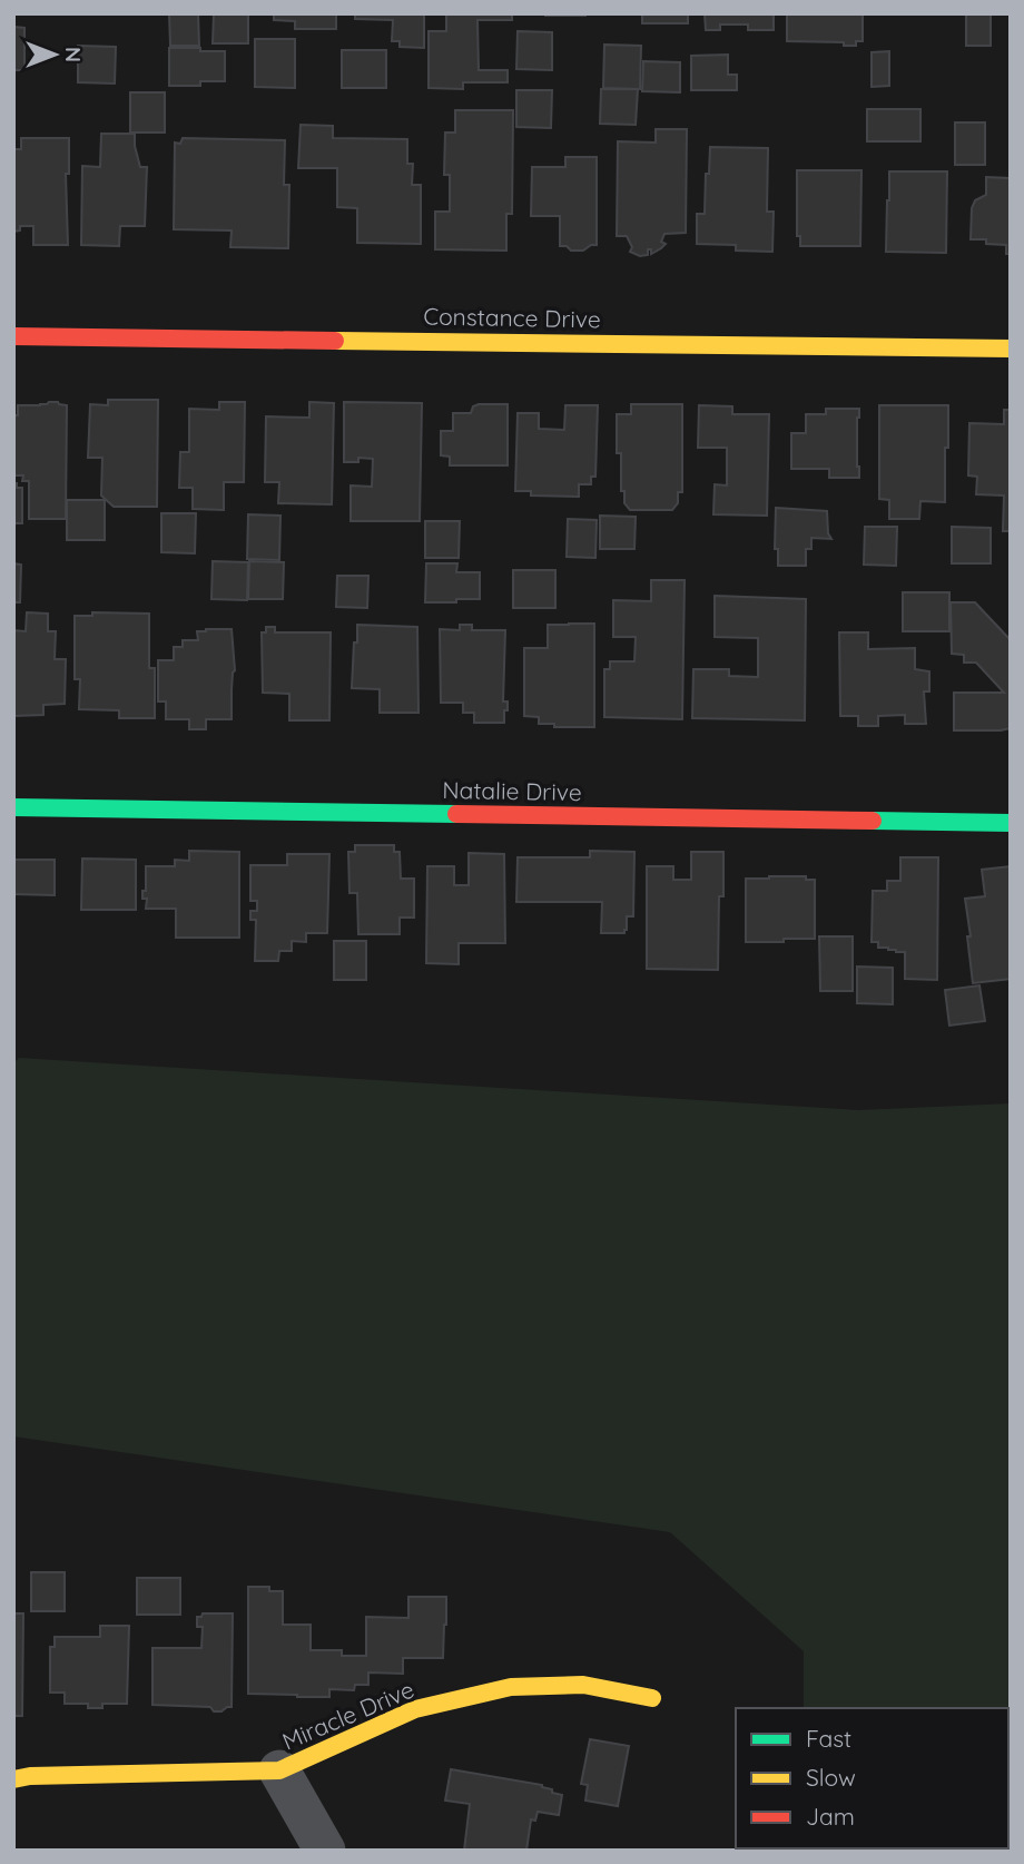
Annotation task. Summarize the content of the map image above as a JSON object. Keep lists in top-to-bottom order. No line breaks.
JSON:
{"streets":{"street":["Constance Drive","Natalie Drive","Miracle Drive"]},"legend":["Fast","Slow","Jam"],"north":"right"}
